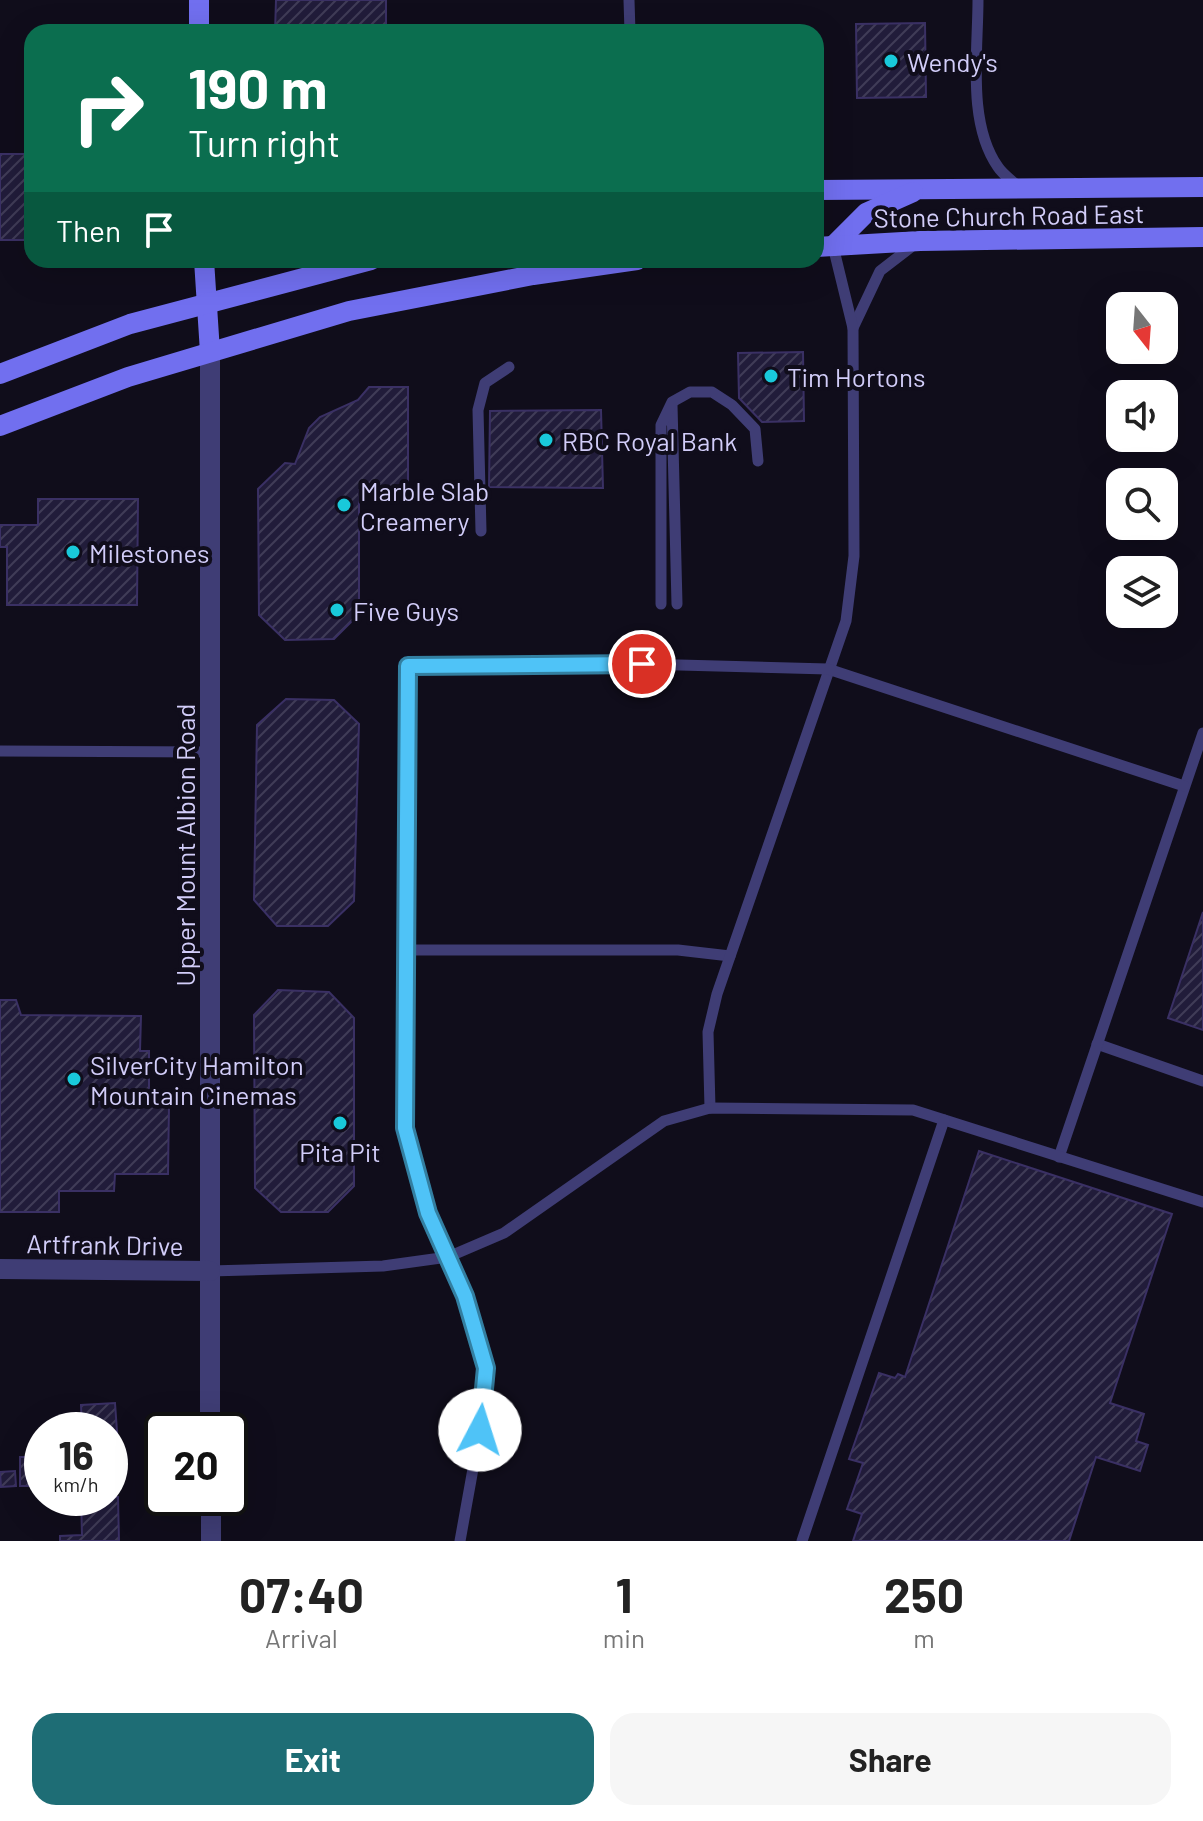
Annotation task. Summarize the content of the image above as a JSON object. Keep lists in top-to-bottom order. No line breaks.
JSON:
{"streets":{"main road":["Stone Church Road East","Upper Mount Albion Road"],"street":["Artfrank Drive"]},"crossings":[["Upper Mount Albion Road","Artfrank Drive"]],"places":["Wendy's","Tim Hortons","RBC Royal Bank","Marble Slab Creamery","Milestones","Five Guys","SilverCity Hamilton Mountain Cinemas","Pita Pit"],"north":"bottom","page":{"turn":["190 m","Turn right"],"then":"Then","speed":"16 km/h","limit":"20","eta":["07:40","Arrival","1","min","250","m"],"buttons":["Exit","Share"]}}
